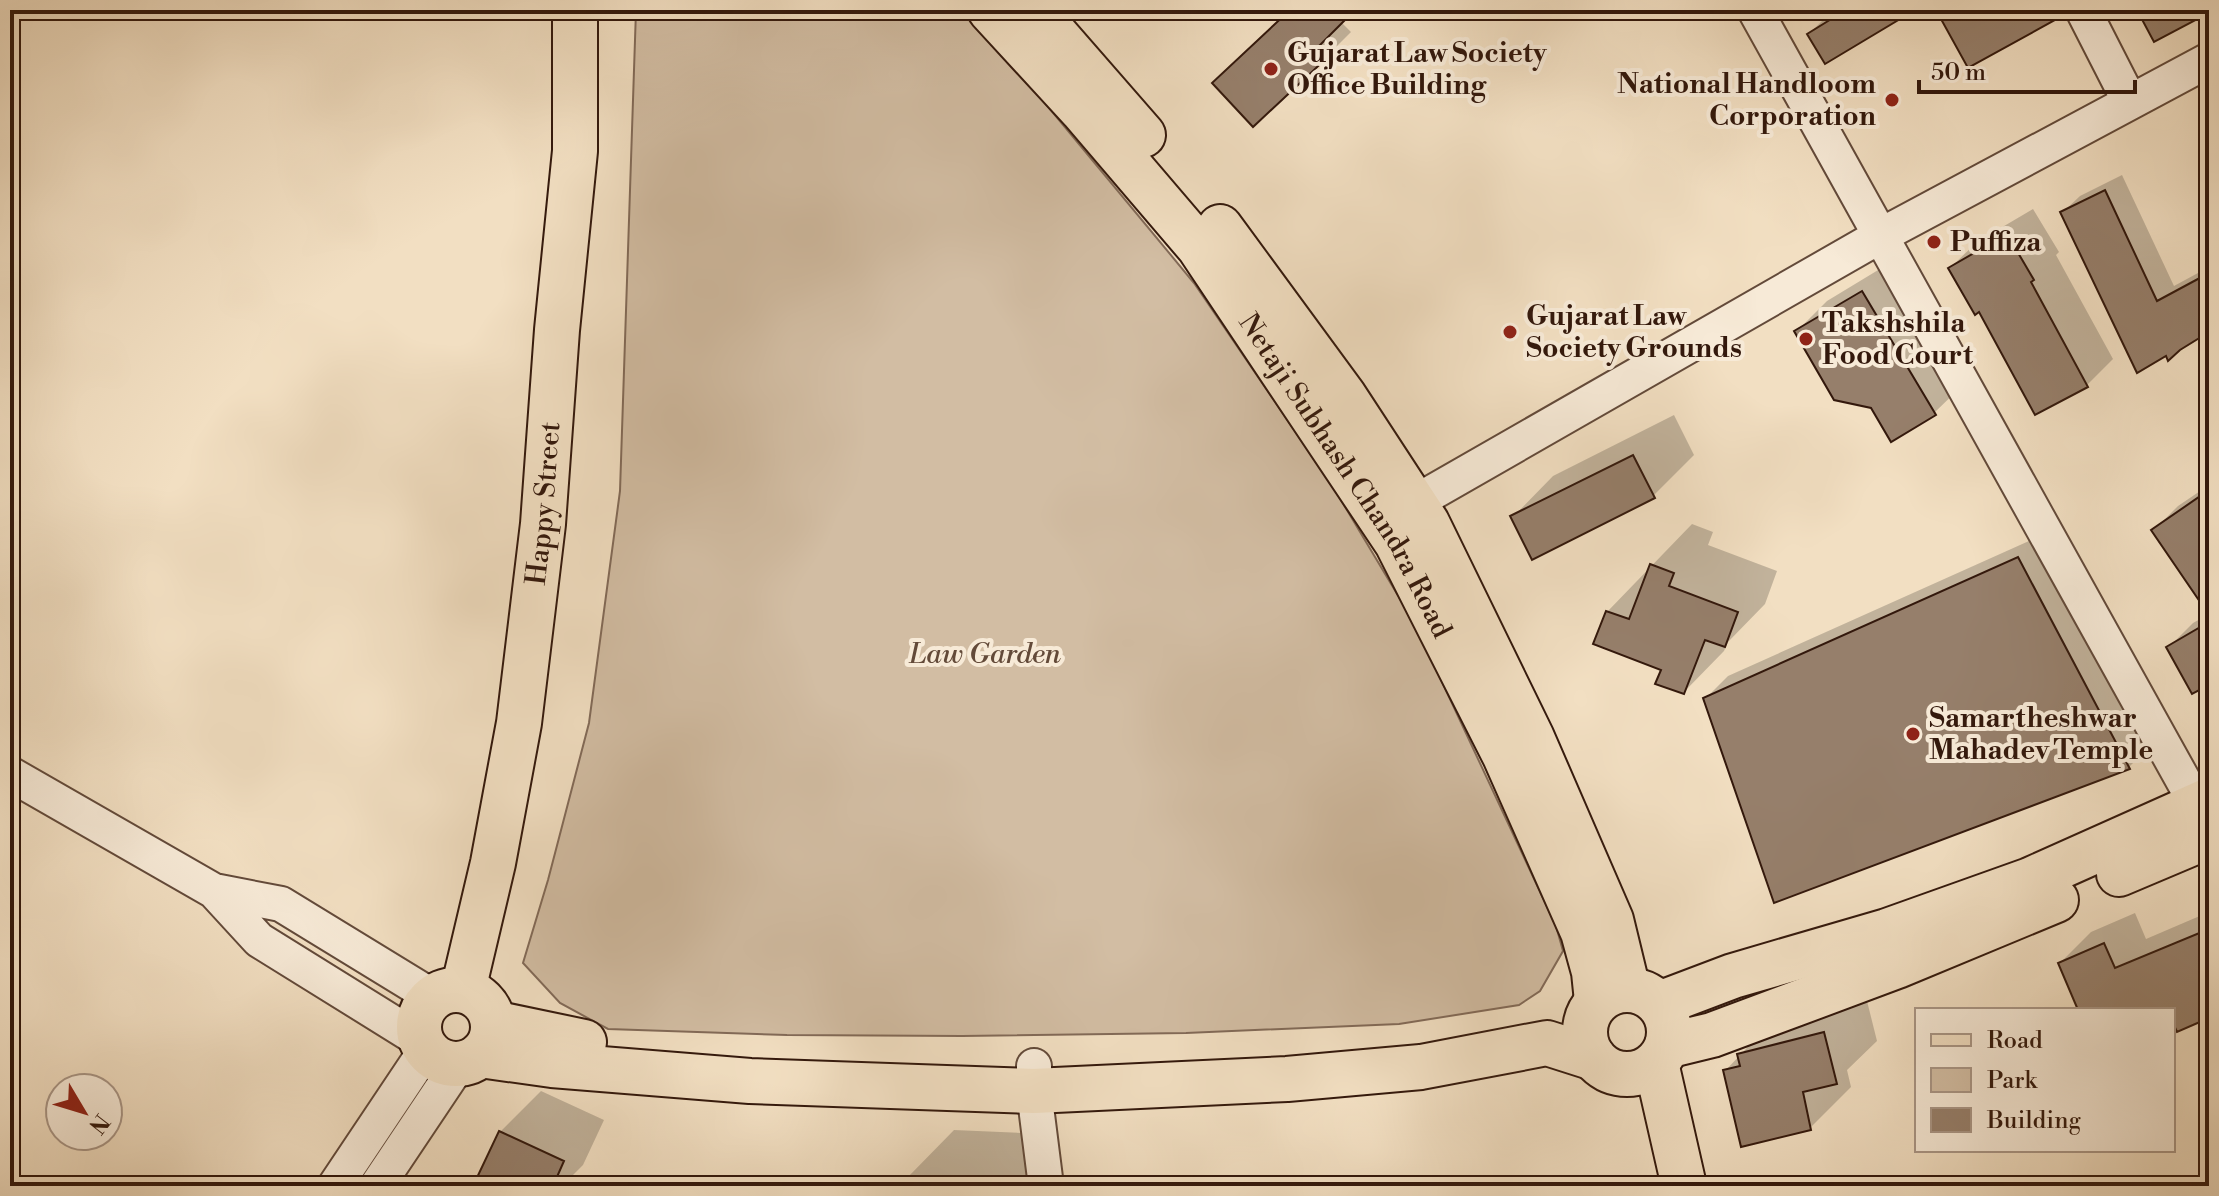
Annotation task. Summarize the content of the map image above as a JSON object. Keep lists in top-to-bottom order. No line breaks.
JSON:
{"streets":{"main road":["Netaji Subhash Chandra Road","Happy Street"]},"parks":["Law Garden"],"places":["Gujarat Law Society Office Building","National Handloom Corporation","Puffiza","Gujarat Law Society Grounds","Takshshila Food Court","Samartheshwar Mahadev Temple"],"legend":["Road","Park","Building"],"scale_bar":"50 m","north":"bottom right"}
